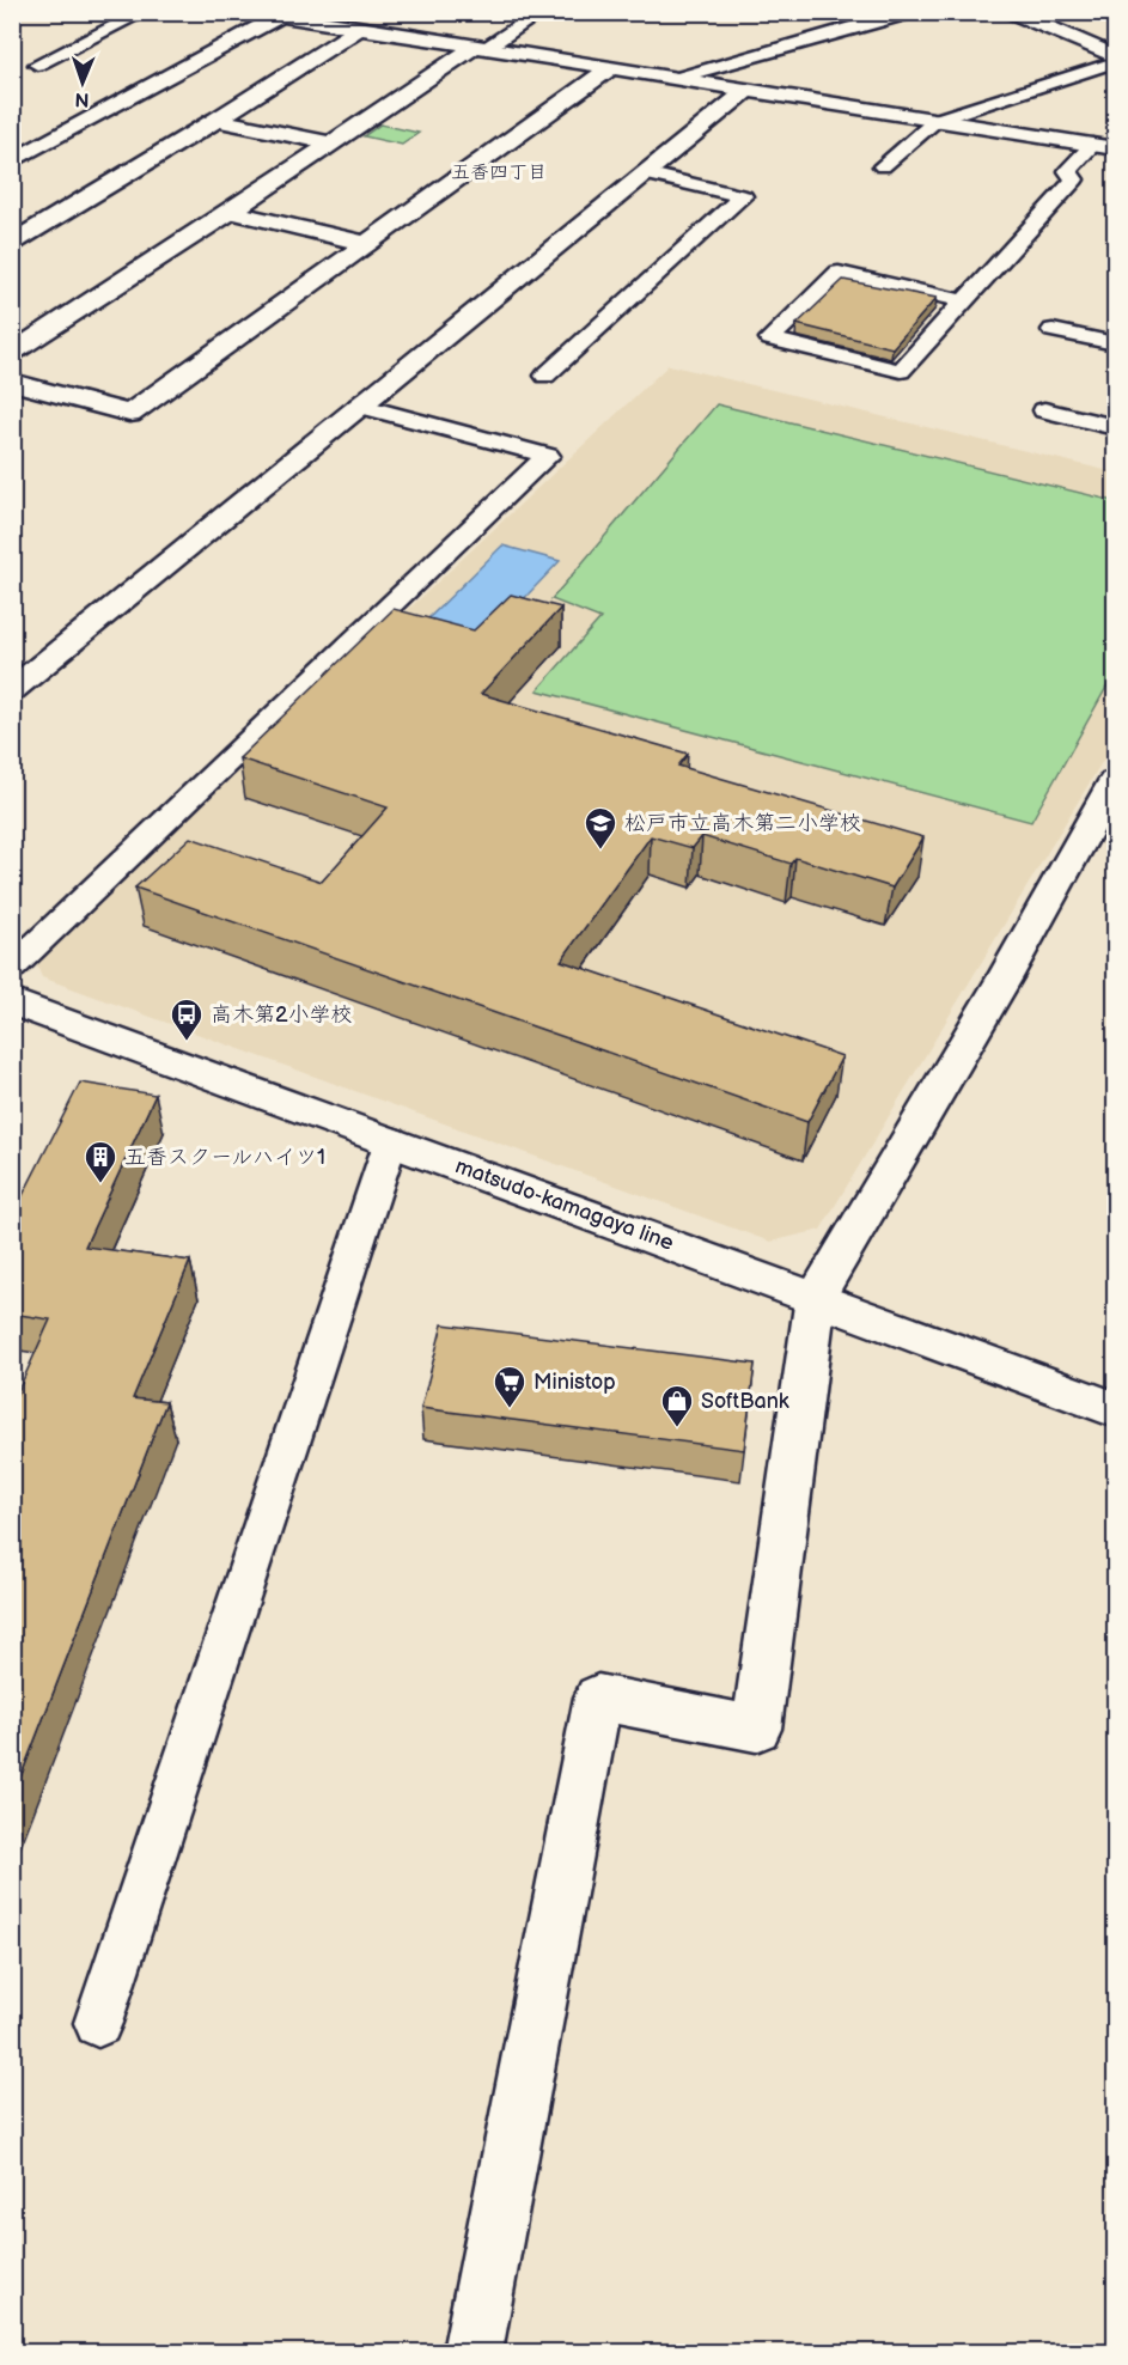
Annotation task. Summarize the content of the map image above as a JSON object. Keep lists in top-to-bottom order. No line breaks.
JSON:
{"streets":{"street":["matsudo-kamagaya line"]},"districts":["五香四丁目"],"places":{"school or university":["松戸市立高木第二小学校"],"bus stop":["高木第2小学校"],"building":["五香スクールハイツ1"],"supermarket":["Ministop"],"shop":["SoftBank"]},"north":"bottom"}
